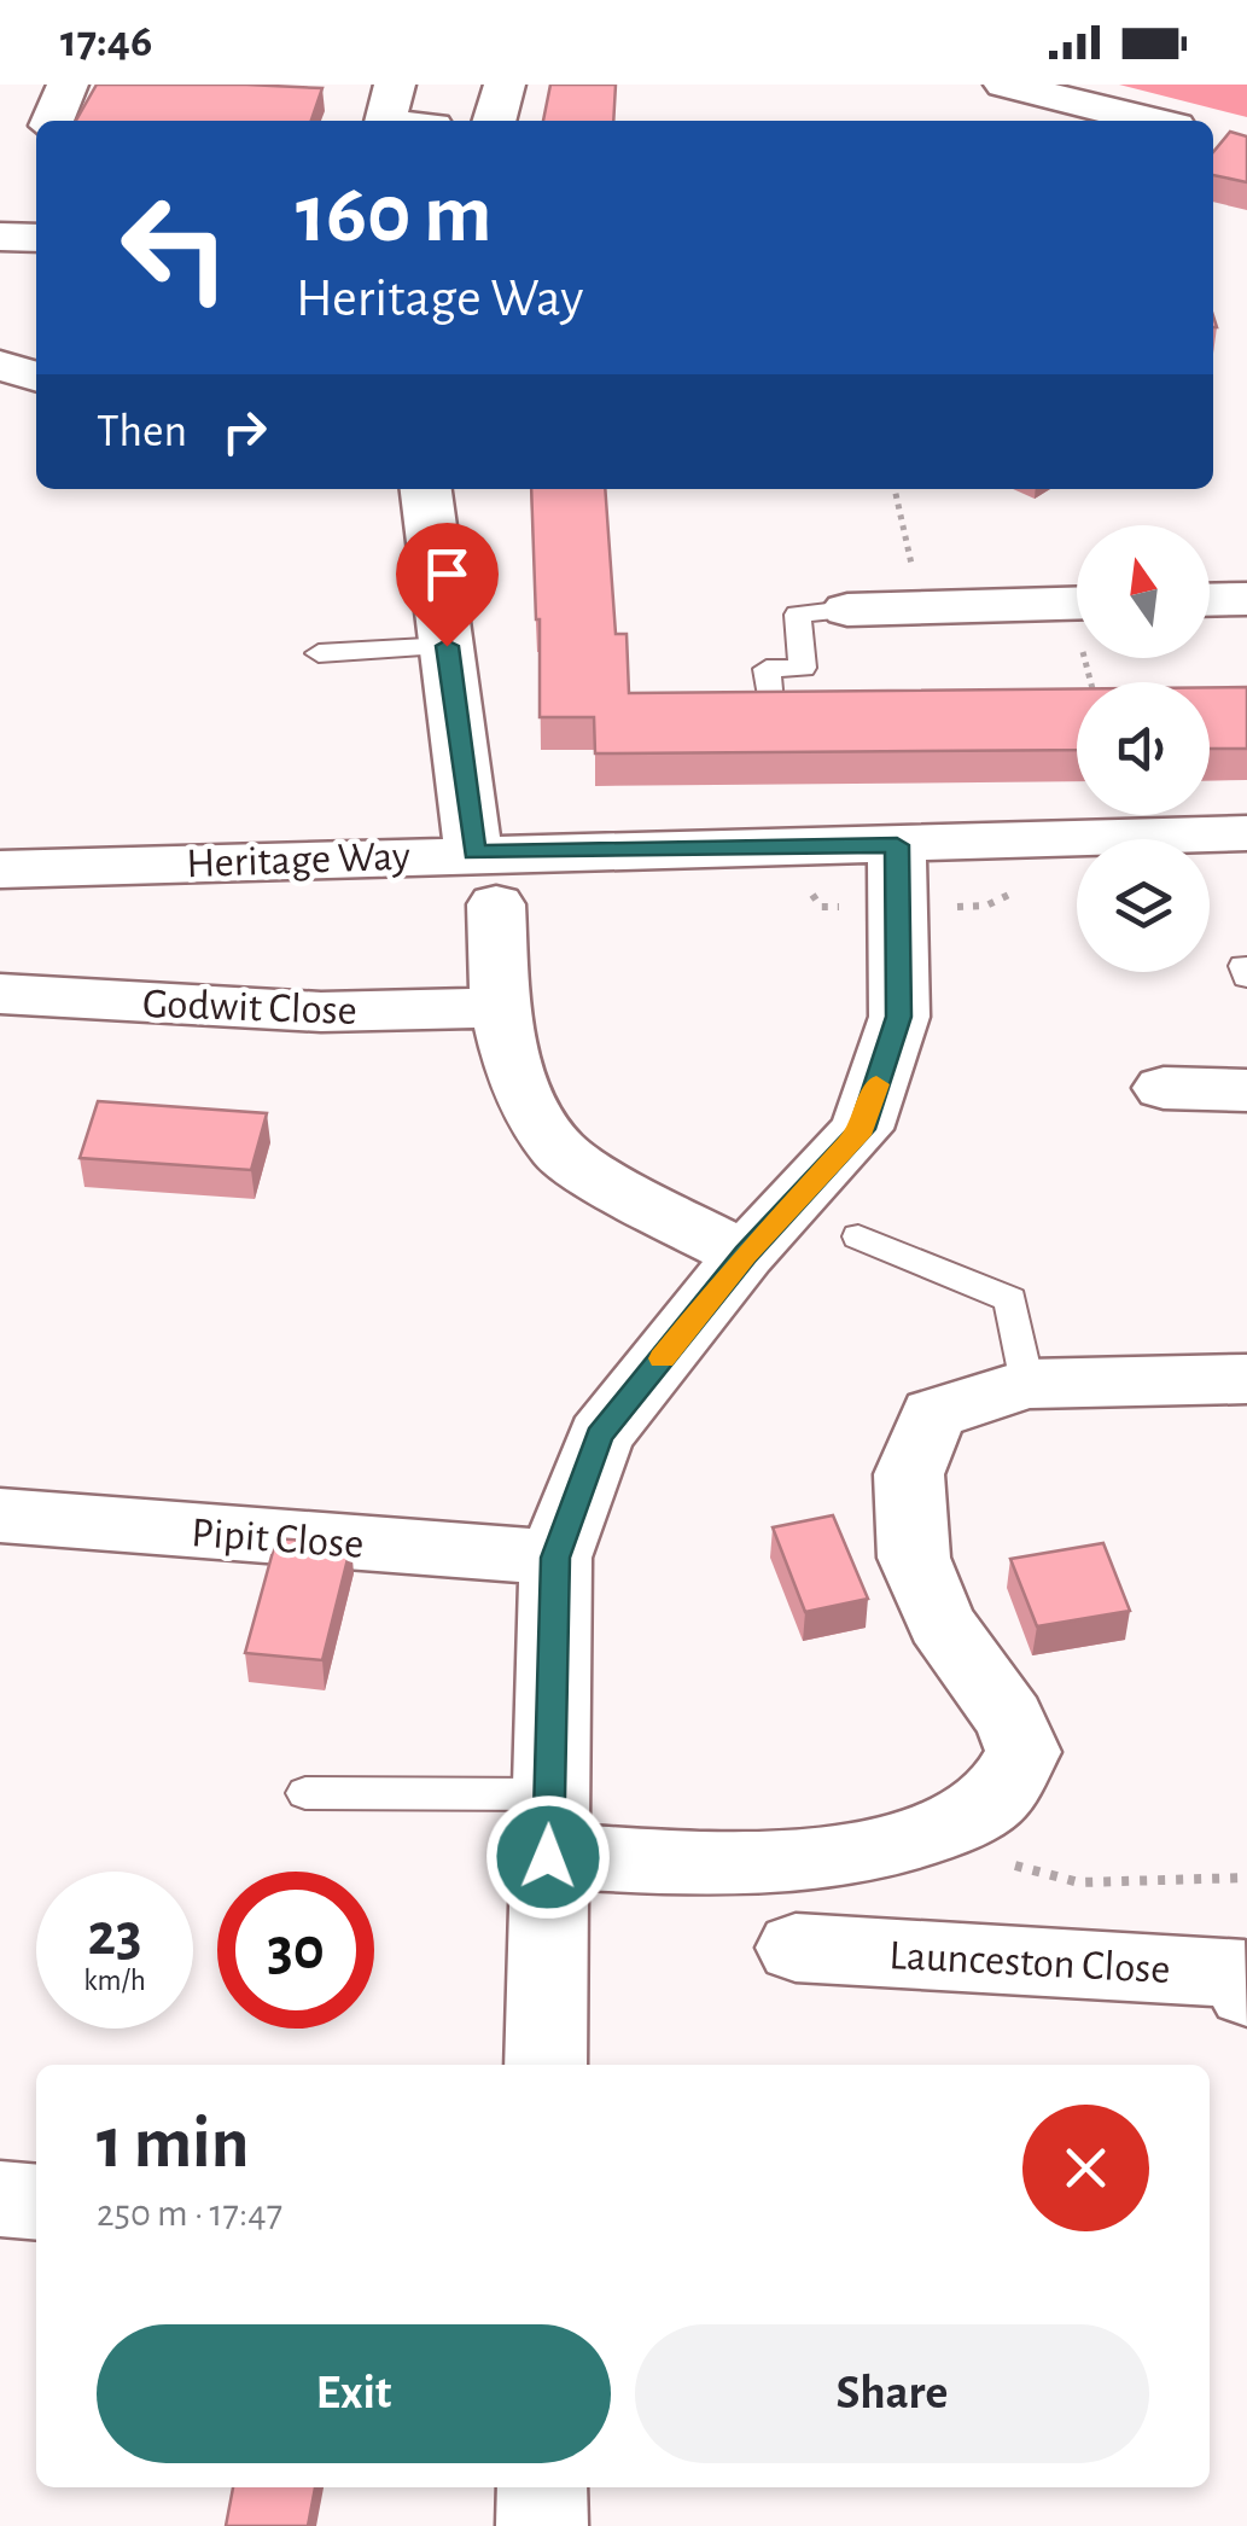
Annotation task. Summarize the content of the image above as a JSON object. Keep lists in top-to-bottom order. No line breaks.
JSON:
{"streets":{"street":["Heritage Way","Godwit Close","Pipit Close","Launceston Close"]},"north":"top","page":{"status":"17:46","turn":["160 m","Heritage Way"],"then":"Then","speed":"23 km/h","limit":"30","heading":["1 min","250 m · 17:47"],"buttons":["Exit","Share"]}}
